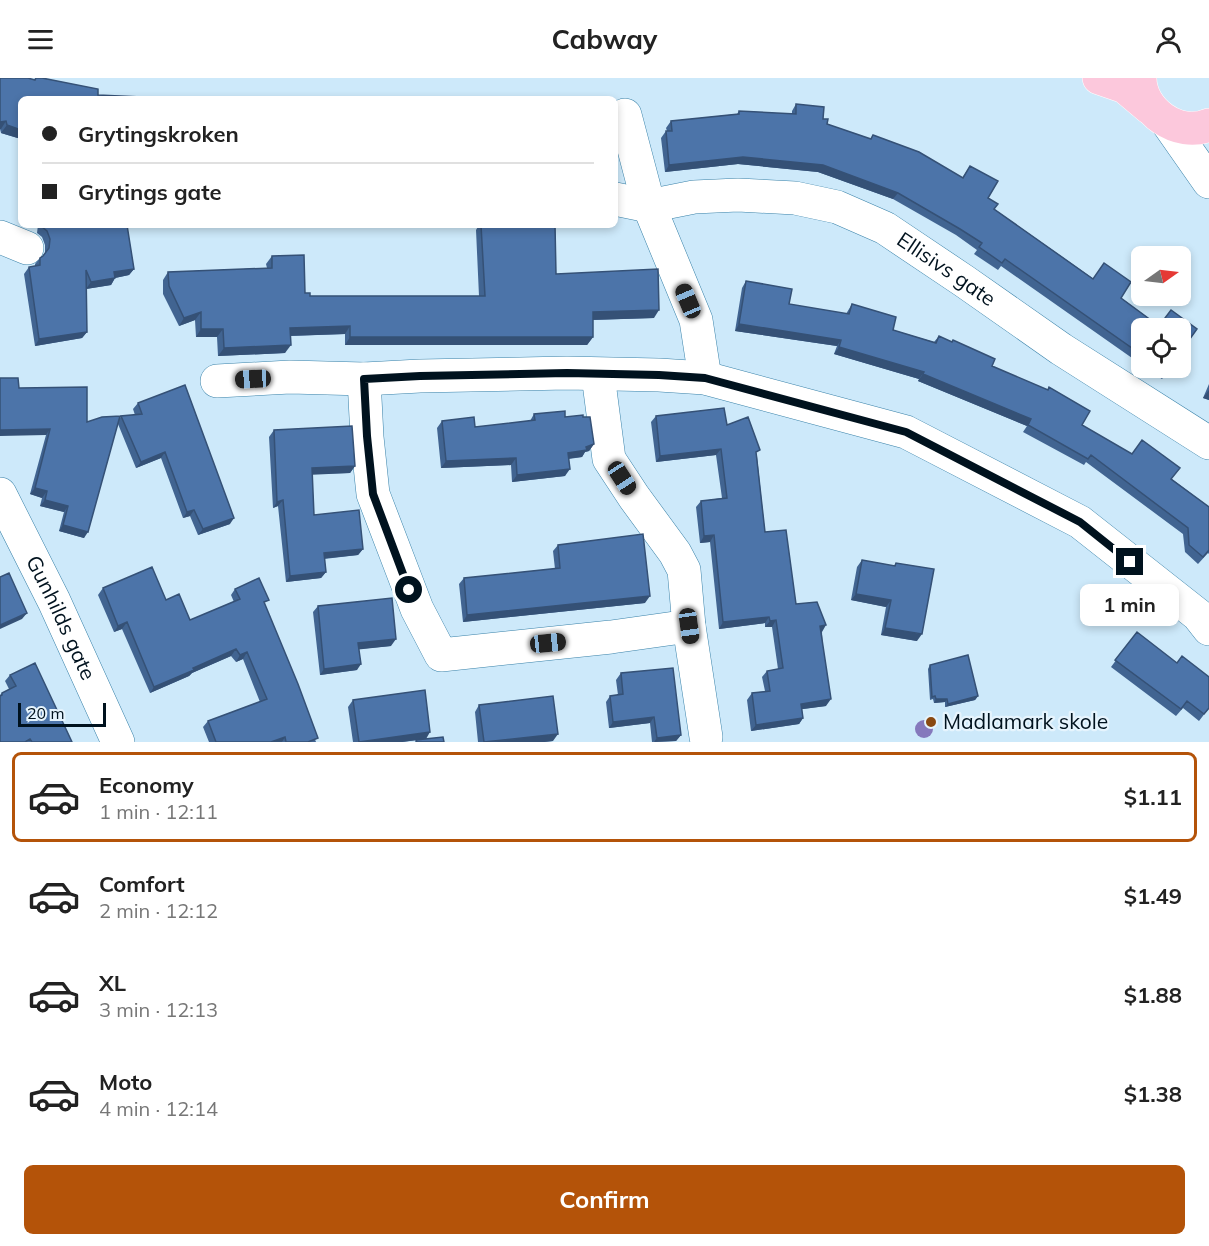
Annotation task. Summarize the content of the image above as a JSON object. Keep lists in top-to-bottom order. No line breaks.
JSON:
{"streets":{"street":["Ellisivs gate","Gunhilds gate"]},"places":["Madlamark skole"],"scale_bar":"20 m","north":"right","page":{"header":"Cabway","banner":["Grytingskroken","Grytings gate"],"bubble":"1 min","scale":"20 m","list":[{"name":"Economy","note":"1 min · 12:11","value":"$1.11"},{"name":"Comfort","note":"2 min · 12:12","value":"$1.49"},{"name":"XL","note":"3 min · 12:13","value":"$1.88"},{"name":"Moto","note":"4 min · 12:14","value":"$1.38"}],"buttons":"Confirm"}}
